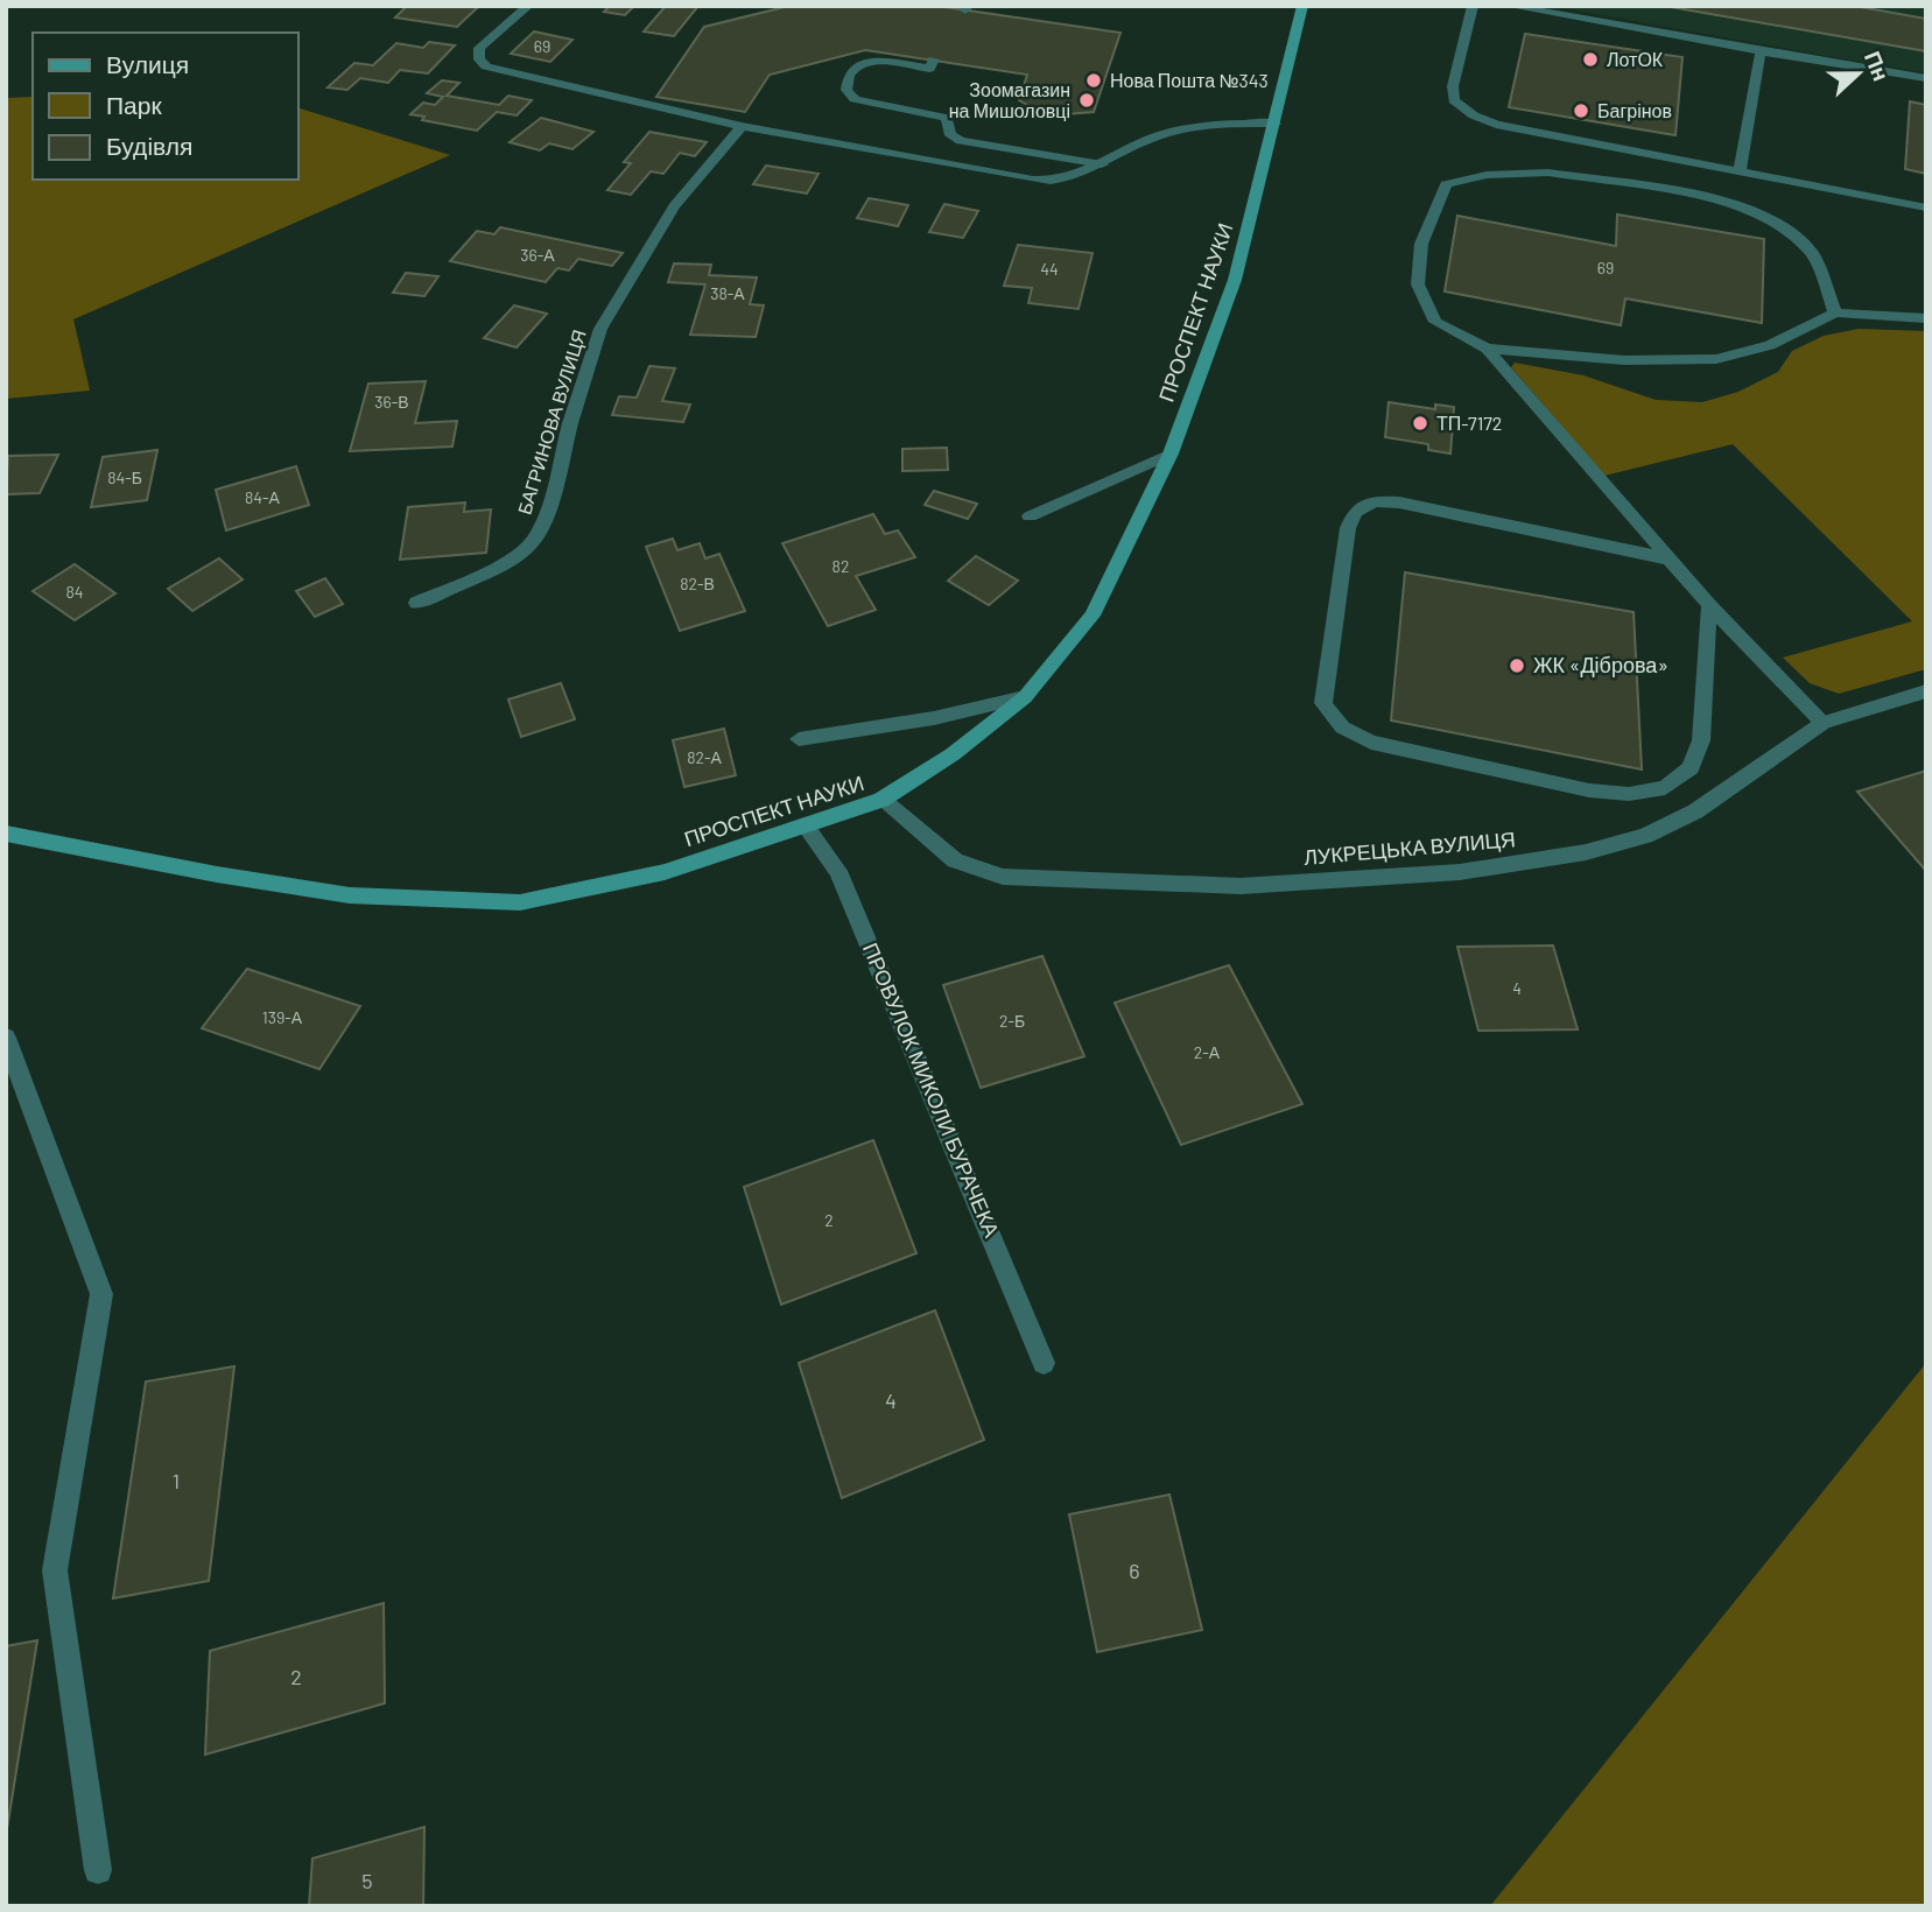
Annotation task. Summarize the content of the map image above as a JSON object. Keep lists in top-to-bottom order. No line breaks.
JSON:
{"streets":{"main road":["ПРОСПЕКТ НАУКИ"],"street":["БАГРИНОВА ВУЛИЦЯ","ЛУКРЕЦЬКА ВУЛИЦЯ","ПРОВУЛОК МИКОЛИ БУРАЧЕКА"]},"crossings":[["ПРОСПЕКТ НАУКИ","ЛУКРЕЦЬКА ВУЛИЦЯ"],["ПРОСПЕКТ НАУКИ","ПРОВУЛОК МИКОЛИ БУРАЧЕКА"]],"places":["ЛотОК","Нова Пошта №343","Зоомагазин на Мишоловці","Багрінов","ТП-7172","ЖК «Діброва»"],"house_numbers":["69","36-А","69","44","38-А","36-В","84-Б","84-А","82","82-В","84","82-А","4","139-А","2-Б","2-А","2","4","1","6","2","5"],"legend":["Вулиця","Парк","Будівля"],"north":"right"}
